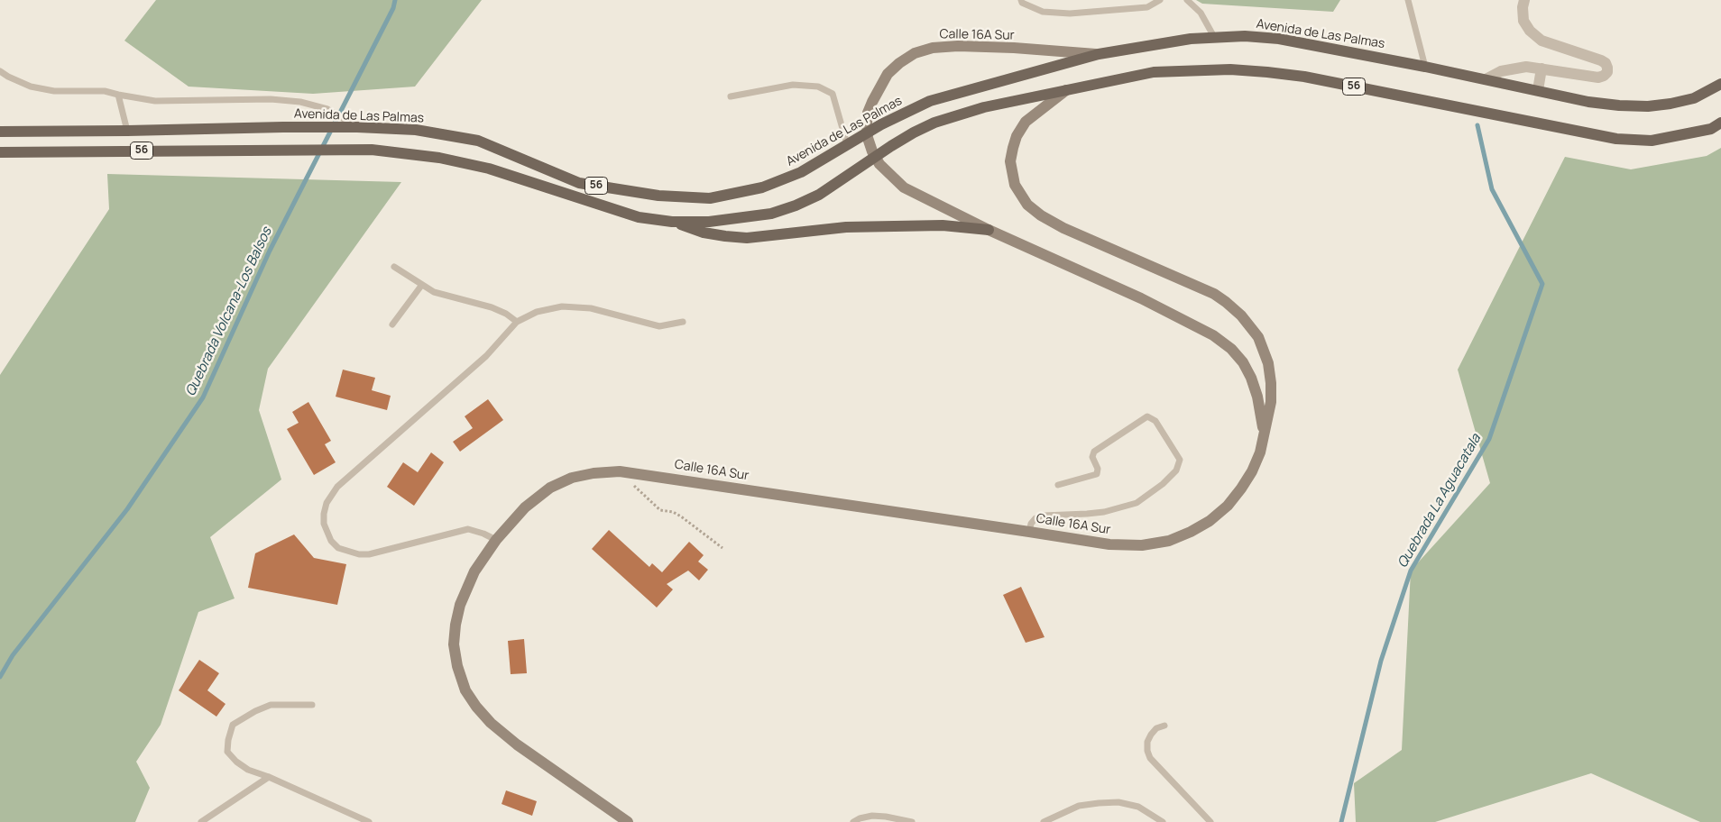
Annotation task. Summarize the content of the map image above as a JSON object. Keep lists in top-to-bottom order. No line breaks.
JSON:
{"streets":{"main road":["Avenida de Las Palmas","Calle 16A Sur","56"]},"crossings":[["Avenida de Las Palmas","Calle 16A Sur"],["Calle 16A Sur","56"]],"water":["Quebrada Volcana-Los Balsos","Quebrada La Aguacatala"]}
